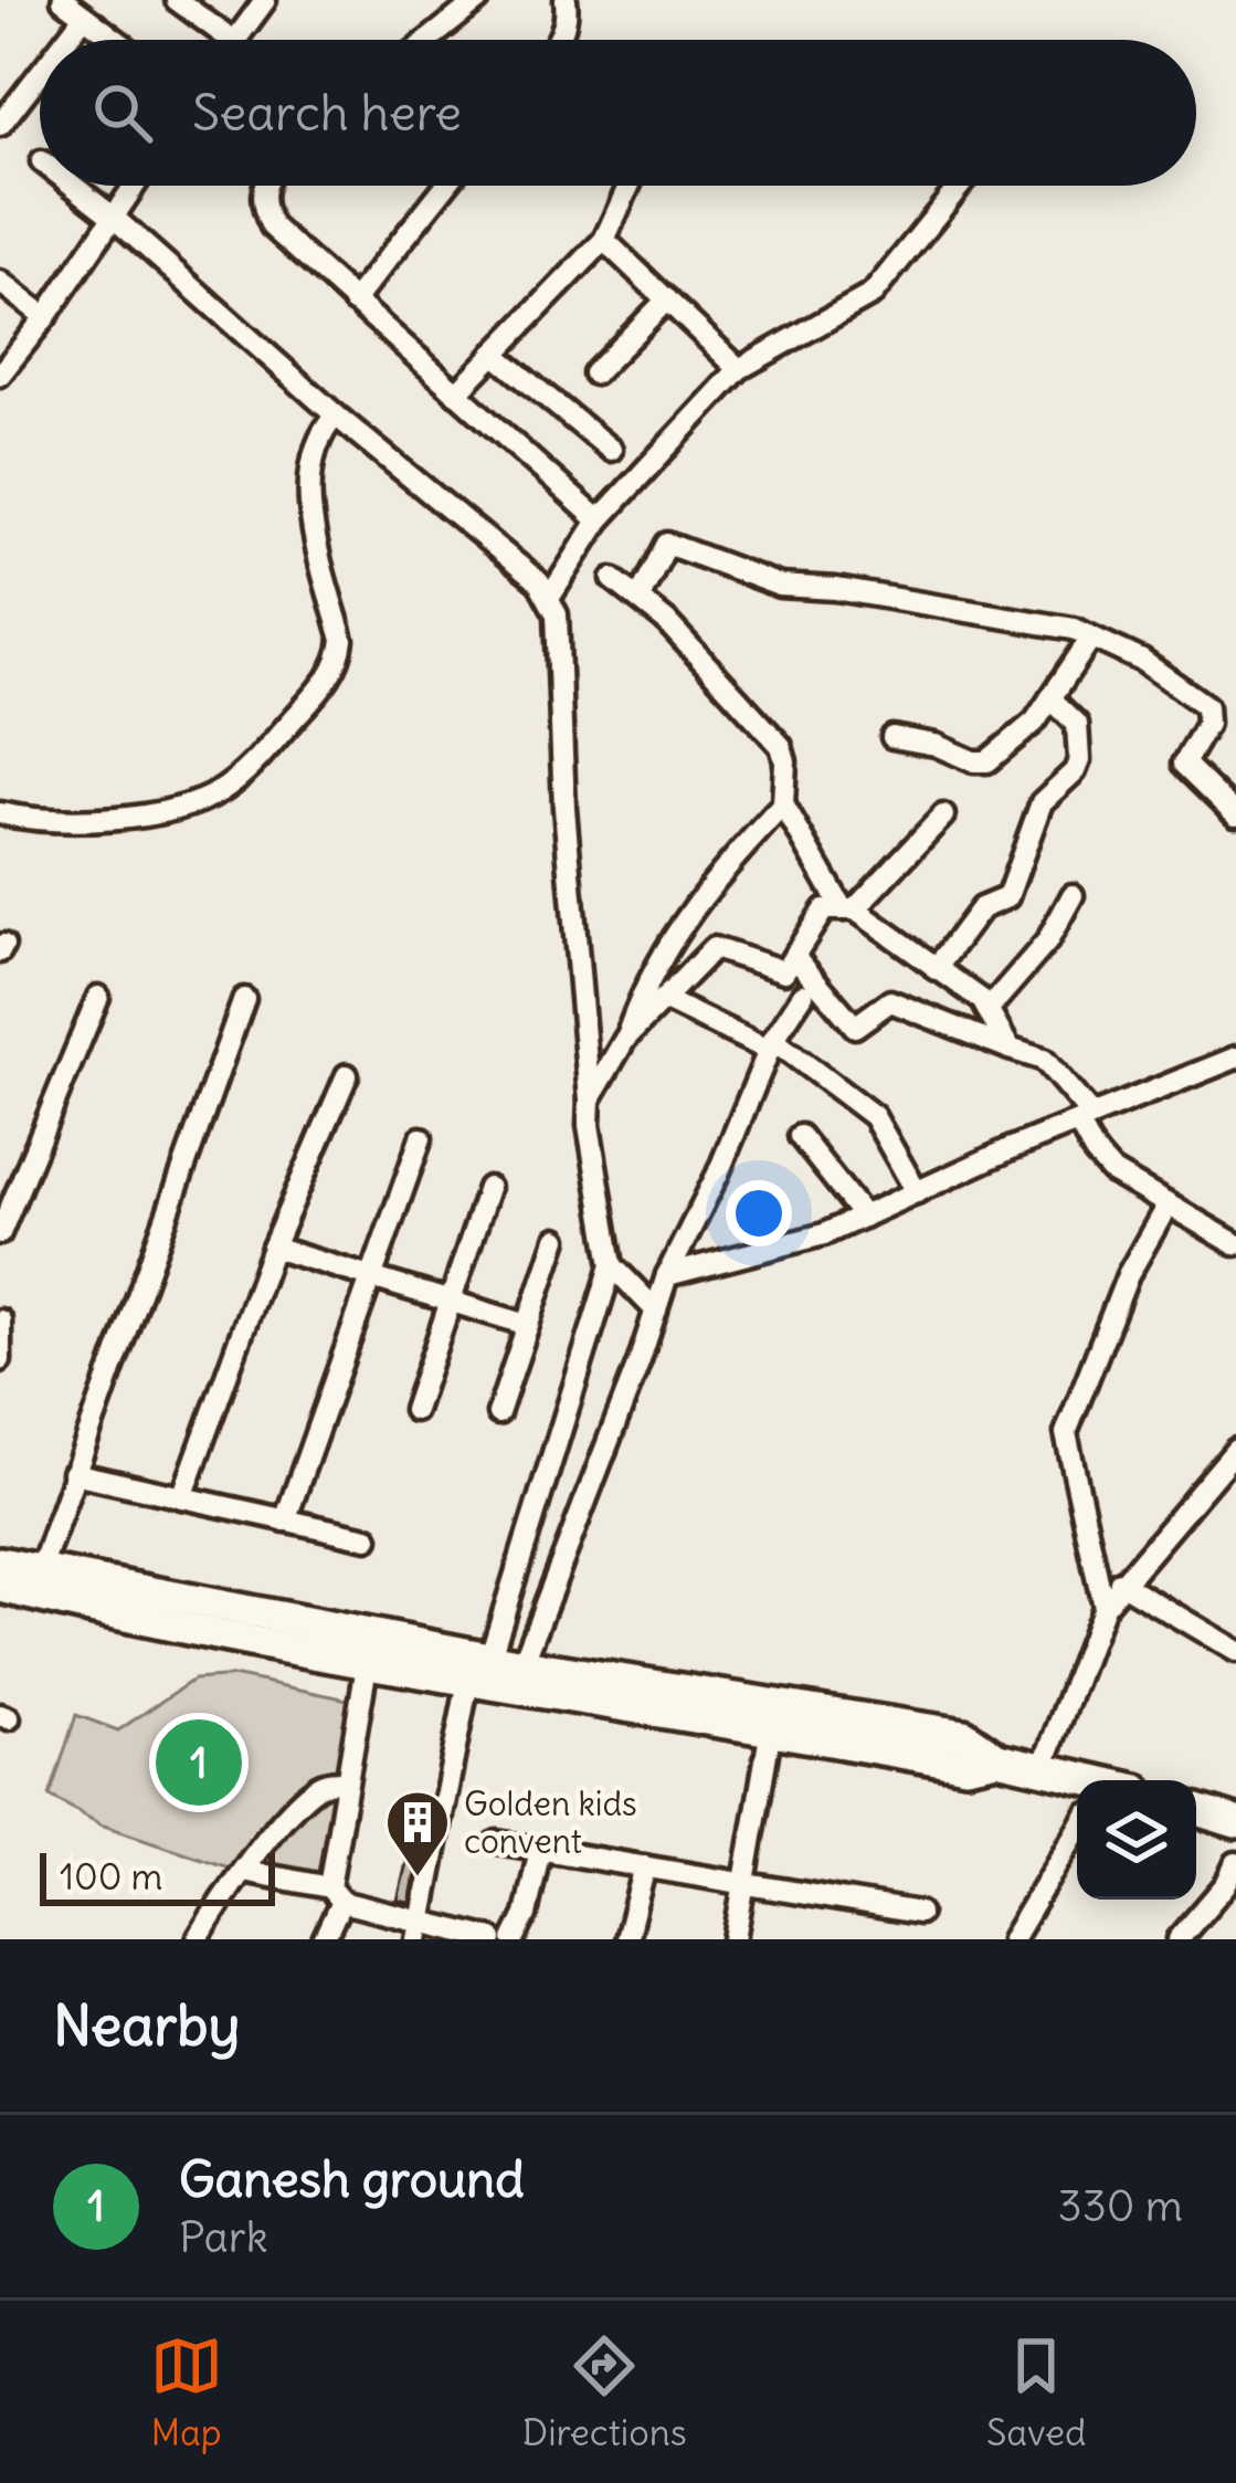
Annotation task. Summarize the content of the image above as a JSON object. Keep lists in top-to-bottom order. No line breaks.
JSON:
{"places":{"building":["Golden kids convent"]},"scale_bar":"100 m","page":{"search":"Search here","pins":"1","scale":"100 m","heading":"Nearby","list":[{"mark":"1","name":"Ganesh ground","note":"Park","value":"330 m"}],"nav":["Map","Directions","Saved"]}}
